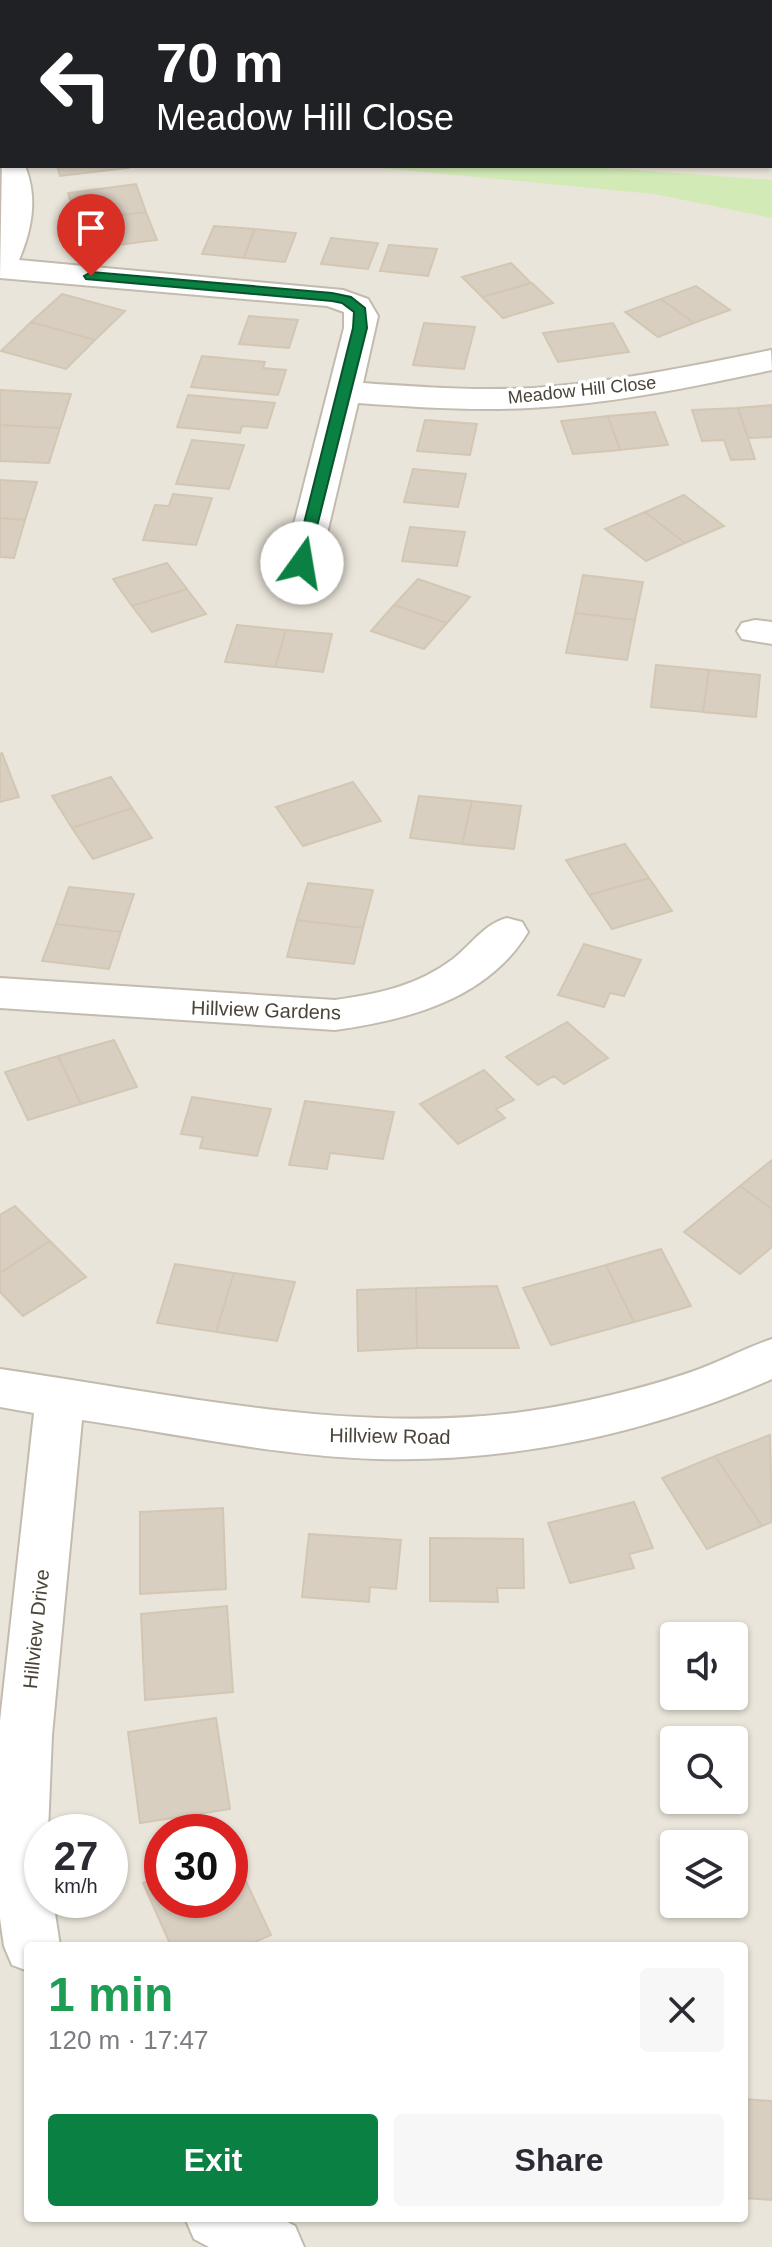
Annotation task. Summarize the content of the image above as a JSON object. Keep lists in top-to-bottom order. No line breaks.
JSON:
{"streets":{"street":["Meadow Hill Close","Hillview Gardens","Hillview Road","Hillview Drive"]},"crossings":[["Hillview Road","Hillview Drive"]],"page":{"turn":["70 m","Meadow Hill Close"],"speed":"27 km/h","limit":"30","heading":["1 min","120 m · 17:47"],"buttons":["Exit","Share"]}}
